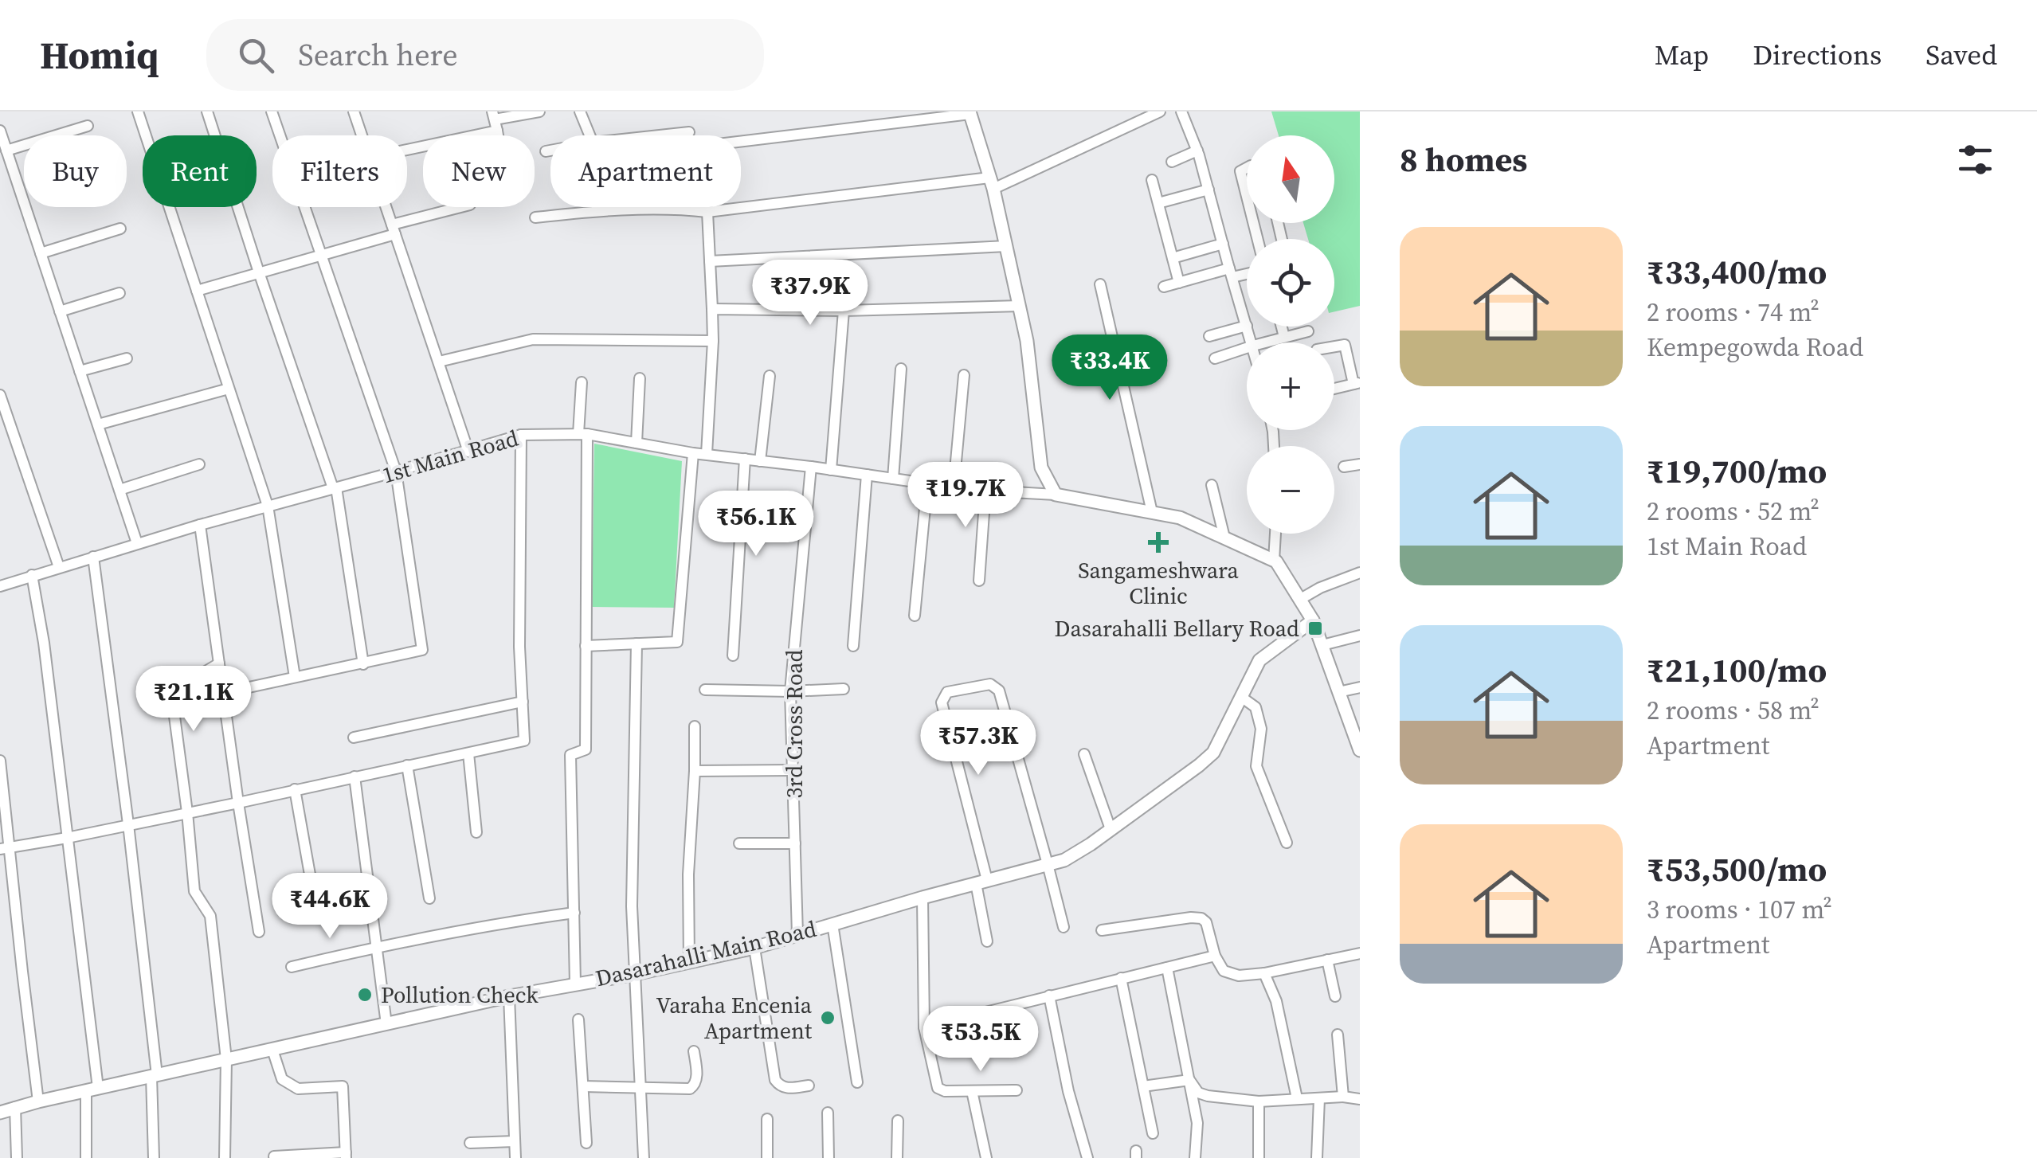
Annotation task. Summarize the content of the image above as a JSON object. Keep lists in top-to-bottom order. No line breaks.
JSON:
{"streets":{"street":["1st Main Road","3rd Cross Road","Dasarahalli Main Road"]},"crossings":[["1st Main Road","3rd Cross Road"],["3rd Cross Road","Dasarahalli Main Road"]],"places":{"health":["Sangameshwara Clinic"],"transit":["Dasarahalli Bellary Road"],"other":["Pollution Check","Varaha Encenia Apartment"]},"north":"top","page":{"header":"Homiq","search":"Search here","nav":["Map","Directions","Saved"],"heading":"8 homes","map_buttons":["+","−"],"chip":["Buy","Rent","Filters","New","Apartment"],"list":[{"name":"₹33,400/mo","note":"2 rooms · 74 m² · Kempegowda Road"},{"name":"₹19,700/mo","note":"2 rooms · 52 m² · 1st Main Road"},{"name":"₹21,100/mo","note":"2 rooms · 58 m² · Apartment"},{"name":"₹53,500/mo","note":"3 rooms · 107 m² · Apartment"}],"price":["₹37.9K","₹33.4K","₹19.7K","₹56.1K","₹21.1K","₹57.3K","₹44.6K","₹53.5K"]}}
